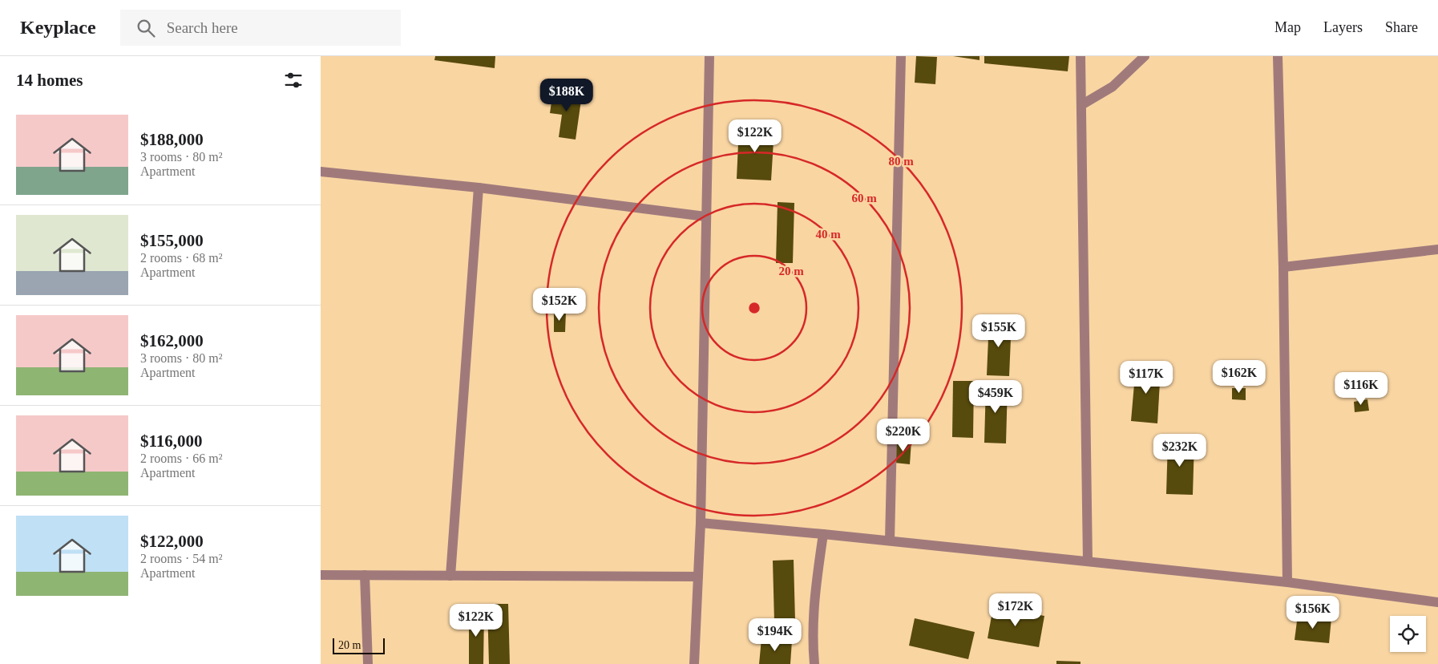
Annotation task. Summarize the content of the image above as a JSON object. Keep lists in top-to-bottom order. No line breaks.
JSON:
{"scale_bar":"20 m","page":{"header":"Keyplace","search":"Search here","nav":["Map","Layers","Share"],"heading":"14 homes","price":["$188K","$122K","$152K","$155K","$162K","$117K","$116K","$459K","$220K","$232K","$172K","$156K","$122K","$194K"],"list":[{"name":"$188,000","note":"3 rooms · 80 m² · Apartment"},{"name":"$155,000","note":"2 rooms · 68 m² · Apartment"},{"name":"$162,000","note":"3 rooms · 80 m² · Apartment"},{"name":"$116,000","note":"2 rooms · 66 m² · Apartment"},{"name":"$122,000","note":"2 rooms · 54 m² · Apartment"}],"scale":"20 m"},"rings":["80 m","60 m","40 m","20 m"]}
